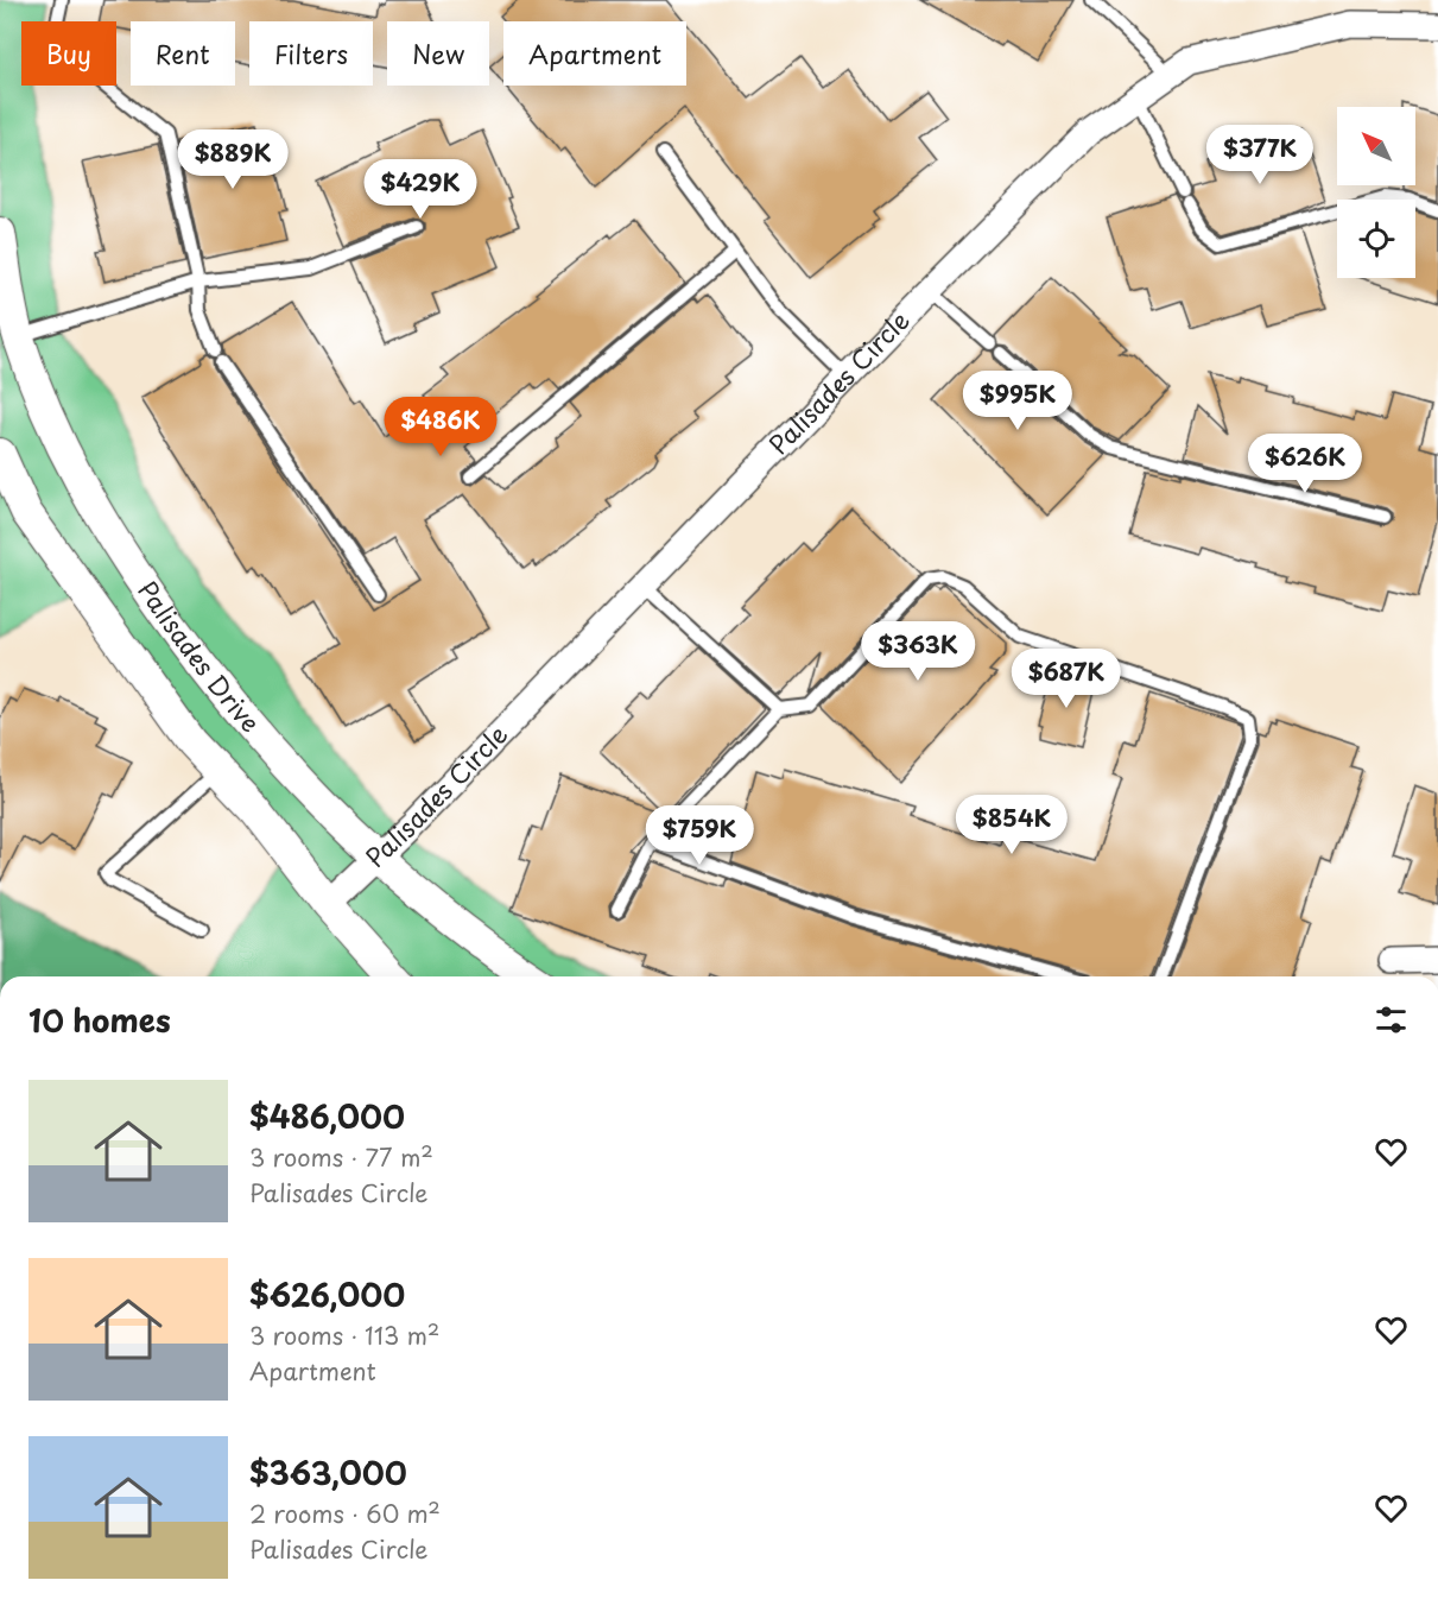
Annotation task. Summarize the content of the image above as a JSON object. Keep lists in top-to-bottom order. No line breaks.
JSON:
{"streets":{"street":["Palisades Circle","Palisades Drive"]},"crossings":[["Palisades Circle","Palisades Drive"]],"north":"top left","page":{"chip":["Buy","Rent","Filters","New","Apartment"],"price":["$377K","$889K","$429K","$995K","$486K","$626K","$363K","$687K","$854K","$759K"],"heading":"10 homes","list":[{"name":"$486,000","note":"3 rooms · 77 m² · Palisades Circle"},{"name":"$626,000","note":"3 rooms · 113 m² · Apartment"},{"name":"$363,000","note":"2 rooms · 60 m² · Palisades Circle"}]}}
